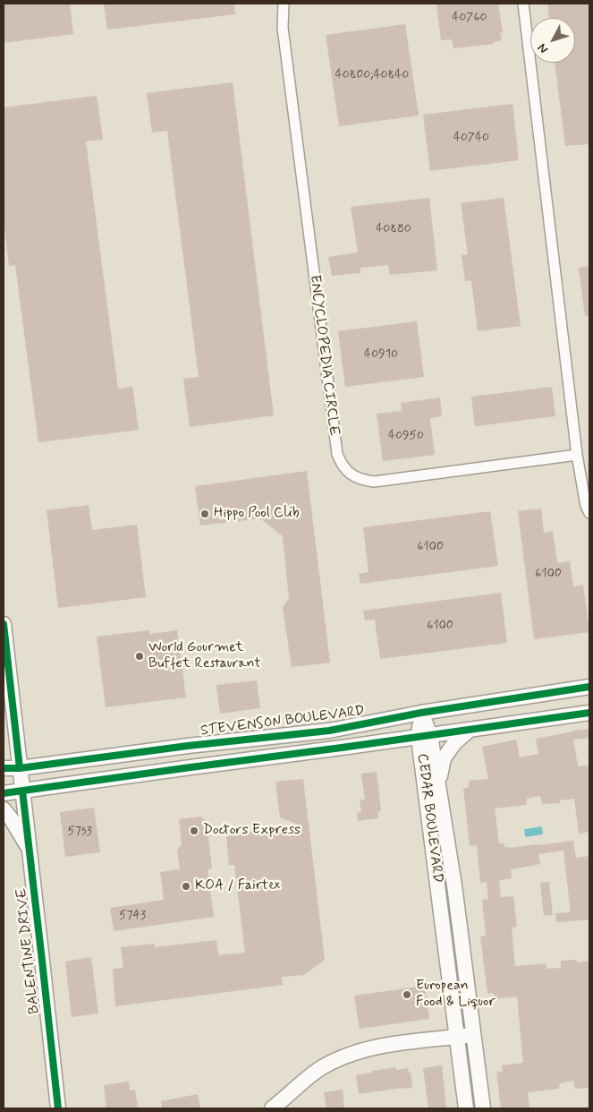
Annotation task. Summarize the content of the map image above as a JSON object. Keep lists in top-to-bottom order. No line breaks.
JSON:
{"streets":{"main road":["STEVENSON BOULEVARD","CEDAR BOULEVARD","BALENTINE DRIVE"],"street":["ENCYCLOPEDIA CIRCLE"]},"crossings":[["STEVENSON BOULEVARD","CEDAR BOULEVARD"],["STEVENSON BOULEVARD","BALENTINE DRIVE"]],"places":["Hippo Pool Clib","World Gourmet Buffet Restaurant","Doctors Express","KOA / Fairtex","European Food & Liquor"],"house_numbers":["40760","40800;40840","40740","40880","40910","40950","6100","6100","6100","5733","5743"],"north":"bottom left"}
